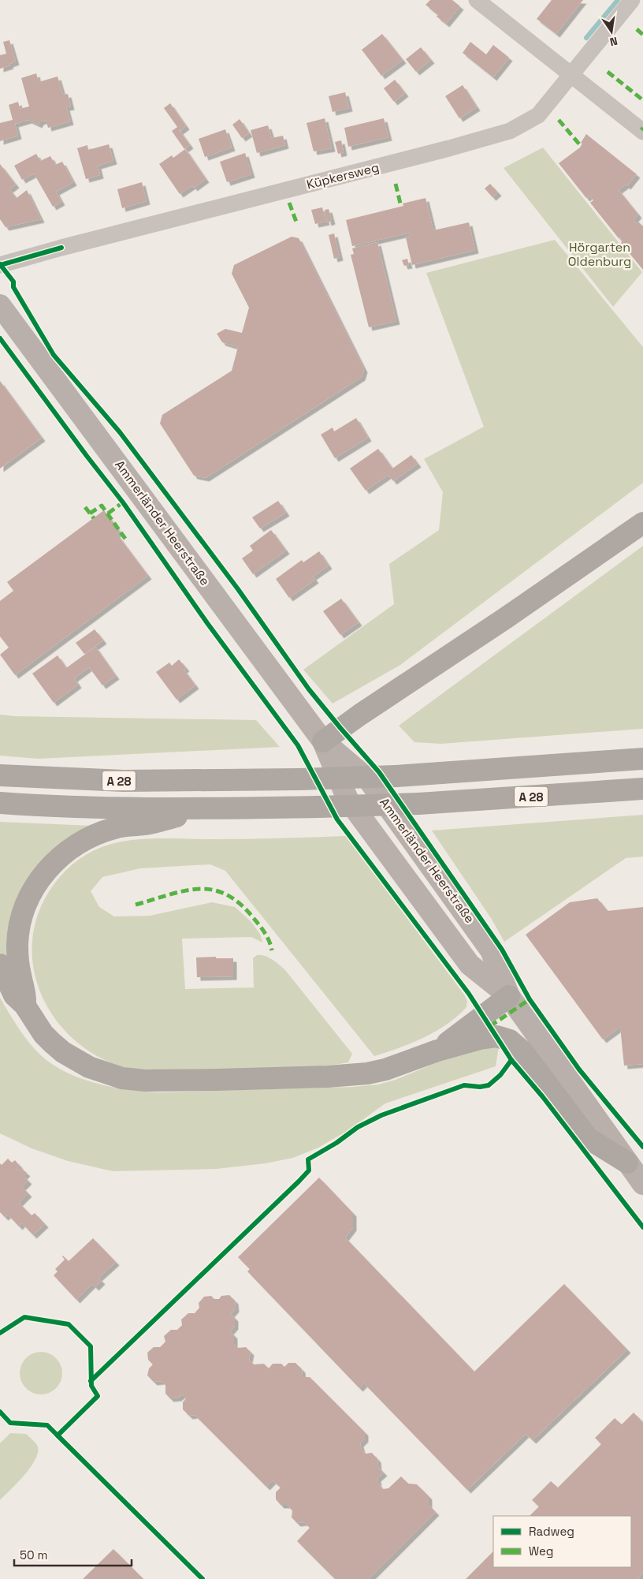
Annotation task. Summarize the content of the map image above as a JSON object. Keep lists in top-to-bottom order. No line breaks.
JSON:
{"streets":{"highway":["A 28"],"street":["Küpkersweg","Ammerländer Heerstraße"]},"parks":["Hörgarten Oldenburg"],"legend":["Radweg","Weg"],"scale_bar":"50 m","north":"bottom"}
